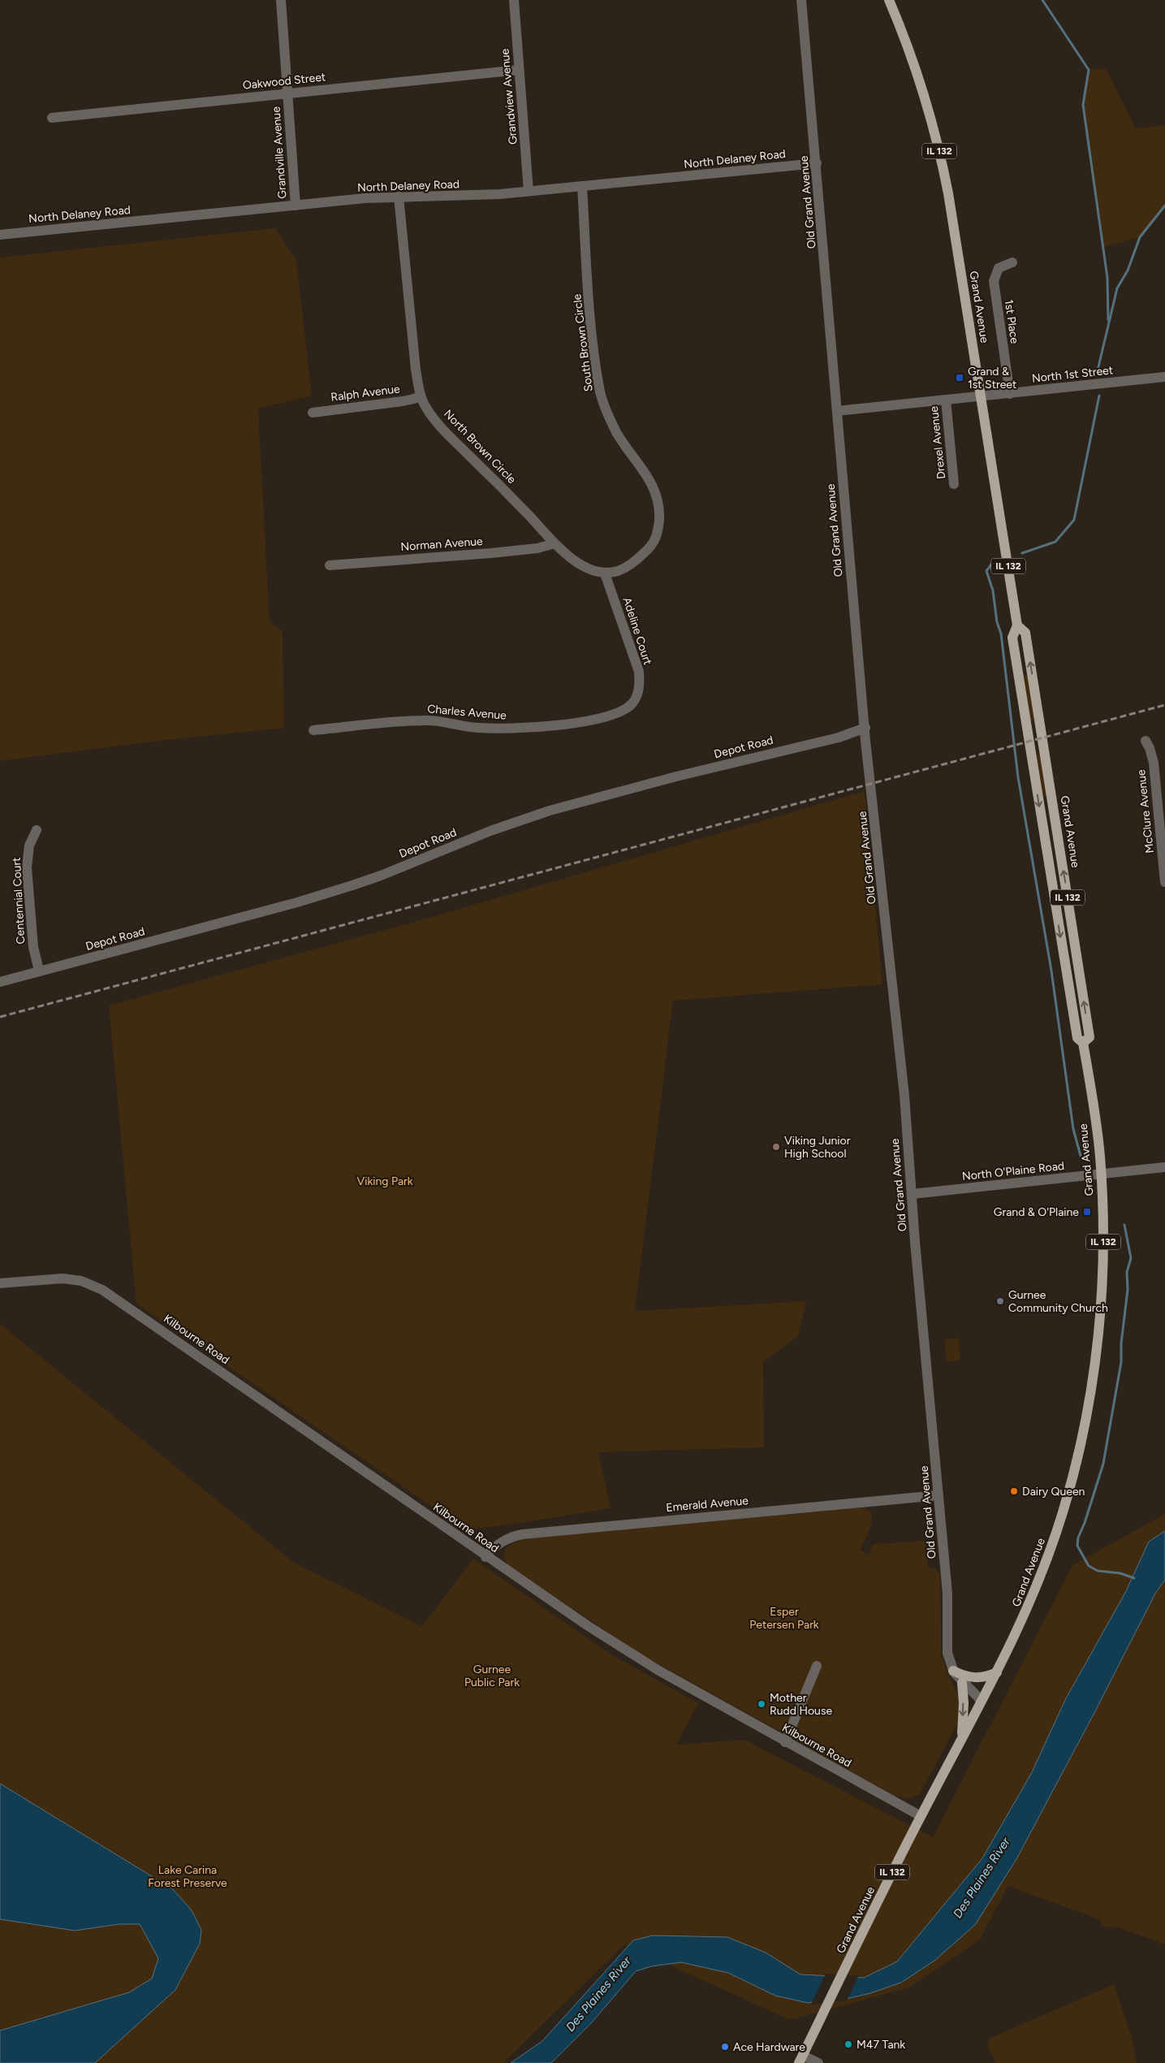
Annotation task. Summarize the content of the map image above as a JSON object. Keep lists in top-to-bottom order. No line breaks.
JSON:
{"streets":{"main road":["IL 132","Grand Avenue"],"street":["Oakwood Street","Grandview Avenue","Grandville Avenue","North Delaney Road","Old Grand Avenue","1st Place","South Brown Circle","North 1st Street","Ralph Avenue","Drexel Avenue","North Brown Circle","Norman Avenue","Adeline Court","Charles Avenue","Depot Road","McClure Avenue","Centennial Court","North O'Plaine Road","Kilbourne Road","Emerald Avenue"]},"crossings":[["Oakwood Street","Grandview Avenue"],["Oakwood Street","Grandville Avenue"],["Grandview Avenue","North Delaney Road"],["Grandville Avenue","North Delaney Road"],["North Delaney Road","Old Grand Avenue"],["North Delaney Road","South Brown Circle"],["North Delaney Road","North Brown Circle"],["Old Grand Avenue","Grand Avenue"],["Old Grand Avenue","North 1st Street"],["Old Grand Avenue","Depot Road"],["Old Grand Avenue","North O'Plaine Road"],["Old Grand Avenue","Emerald Avenue"],["Grand Avenue","North 1st Street"],["Grand Avenue","North O'Plaine Road"],["Grand Avenue","Kilbourne Road"],["1st Place","North 1st Street"],["South Brown Circle","North Brown Circle"],["South Brown Circle","Adeline Court"],["North 1st Street","Drexel Avenue"],["Ralph Avenue","North Brown Circle"],["North Brown Circle","Norman Avenue"],["North Brown Circle","Adeline Court"],["Adeline Court","Charles Avenue"],["Depot Road","Centennial Court"],["Kilbourne Road","Emerald Avenue"]],"water":["Des Plaines River"],"parks":["Viking Park","Esper Petersen Park","Gurnee Public Park","Lake Carina Forest Preserve"],"places":{"transit":["Grand & 1st Street","Grand & O'Plaine"],"other":["Viking Junior High School","Gurnee Community Church","Dairy Queen","Mother Rudd House","M47 Tank","Ace Hardware"]}}
